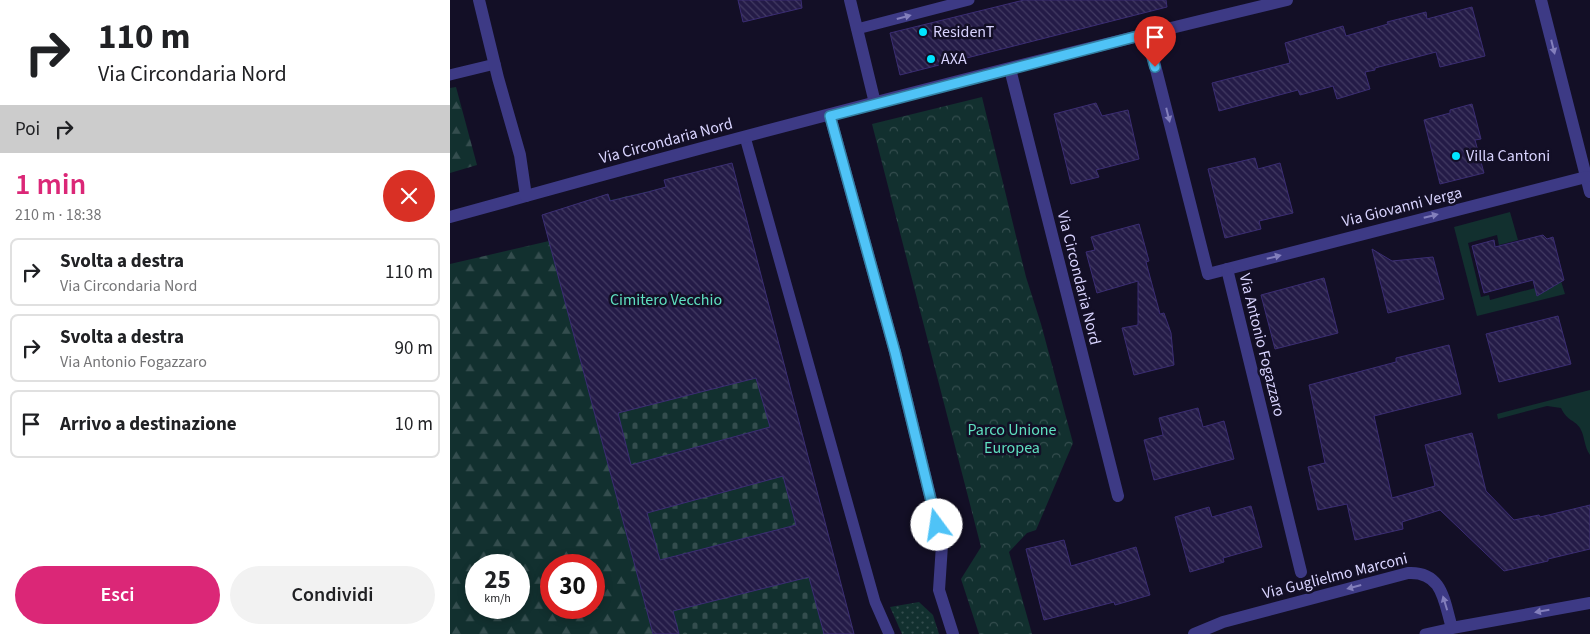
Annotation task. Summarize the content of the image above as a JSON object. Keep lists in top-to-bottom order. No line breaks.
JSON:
{"streets":{"street":["Via Circondaria Nord","Via Giovanni Verga","Via Antonio Fogazzaro","Via Guglielmo Marconi"]},"crossings":[["Via Circondaria Nord","Via Antonio Fogazzaro"],["Via Giovanni Verga","Via Antonio Fogazzaro"]],"one_way":["Via Giovanni Verga","Via Guglielmo Marconi"],"parks":["Cimitero Vecchio","Parco Unione Europea"],"places":["ResidenT","AXA","Villa Cantoni"],"page":{"turn":["110 m","Via Circondaria Nord"],"then":"Poi","heading":["1 min","210 m · 18:38"],"list":[{"name":"Svolta a destra","note":"Via Circondaria Nord","value":"110 m"},{"name":"Svolta a destra","note":"Via Antonio Fogazzaro","value":"90 m"},{"name":"Arrivo a destinazione","value":"10 m"}],"speed":"25 km/h","limit":"30","buttons":["Esci","Condividi"]}}
